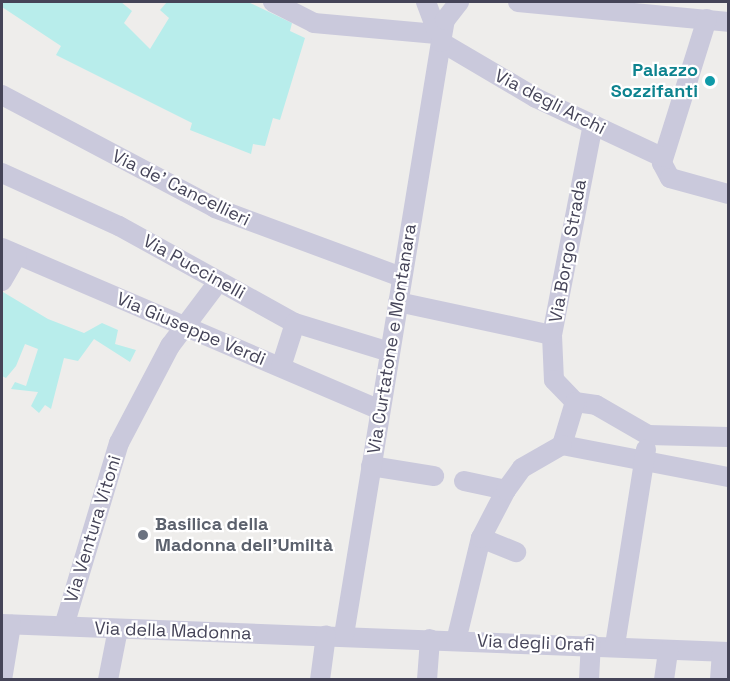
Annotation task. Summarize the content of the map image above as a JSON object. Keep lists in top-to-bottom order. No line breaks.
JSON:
{"streets":{"street":["Via degli Archi","Via de' Cancellieri","Via Borgo Strada","Via Puccinelli","Via Giuseppe Verdi","Via Curtatone e Montanara","Via Ventura Vitoni","Via della Madonna","Via degli Orafi"]},"crossings":[["Via degli Archi","Via Borgo Strada"],["Via degli Archi","Via Curtatone e Montanara"],["Via de' Cancellieri","Via Curtatone e Montanara"],["Via Puccinelli","Via Curtatone e Montanara"],["Via Puccinelli","Via Ventura Vitoni"],["Via Giuseppe Verdi","Via Curtatone e Montanara"],["Via Giuseppe Verdi","Via Ventura Vitoni"],["Via Curtatone e Montanara","Via della Madonna"],["Via Curtatone e Montanara","Via degli Orafi"],["Via Ventura Vitoni","Via della Madonna"],["Via della Madonna","Via degli Orafi"]],"places":["Palazzo Sozzifanti","Basilica della Madonna dell'Umiltà"]}
